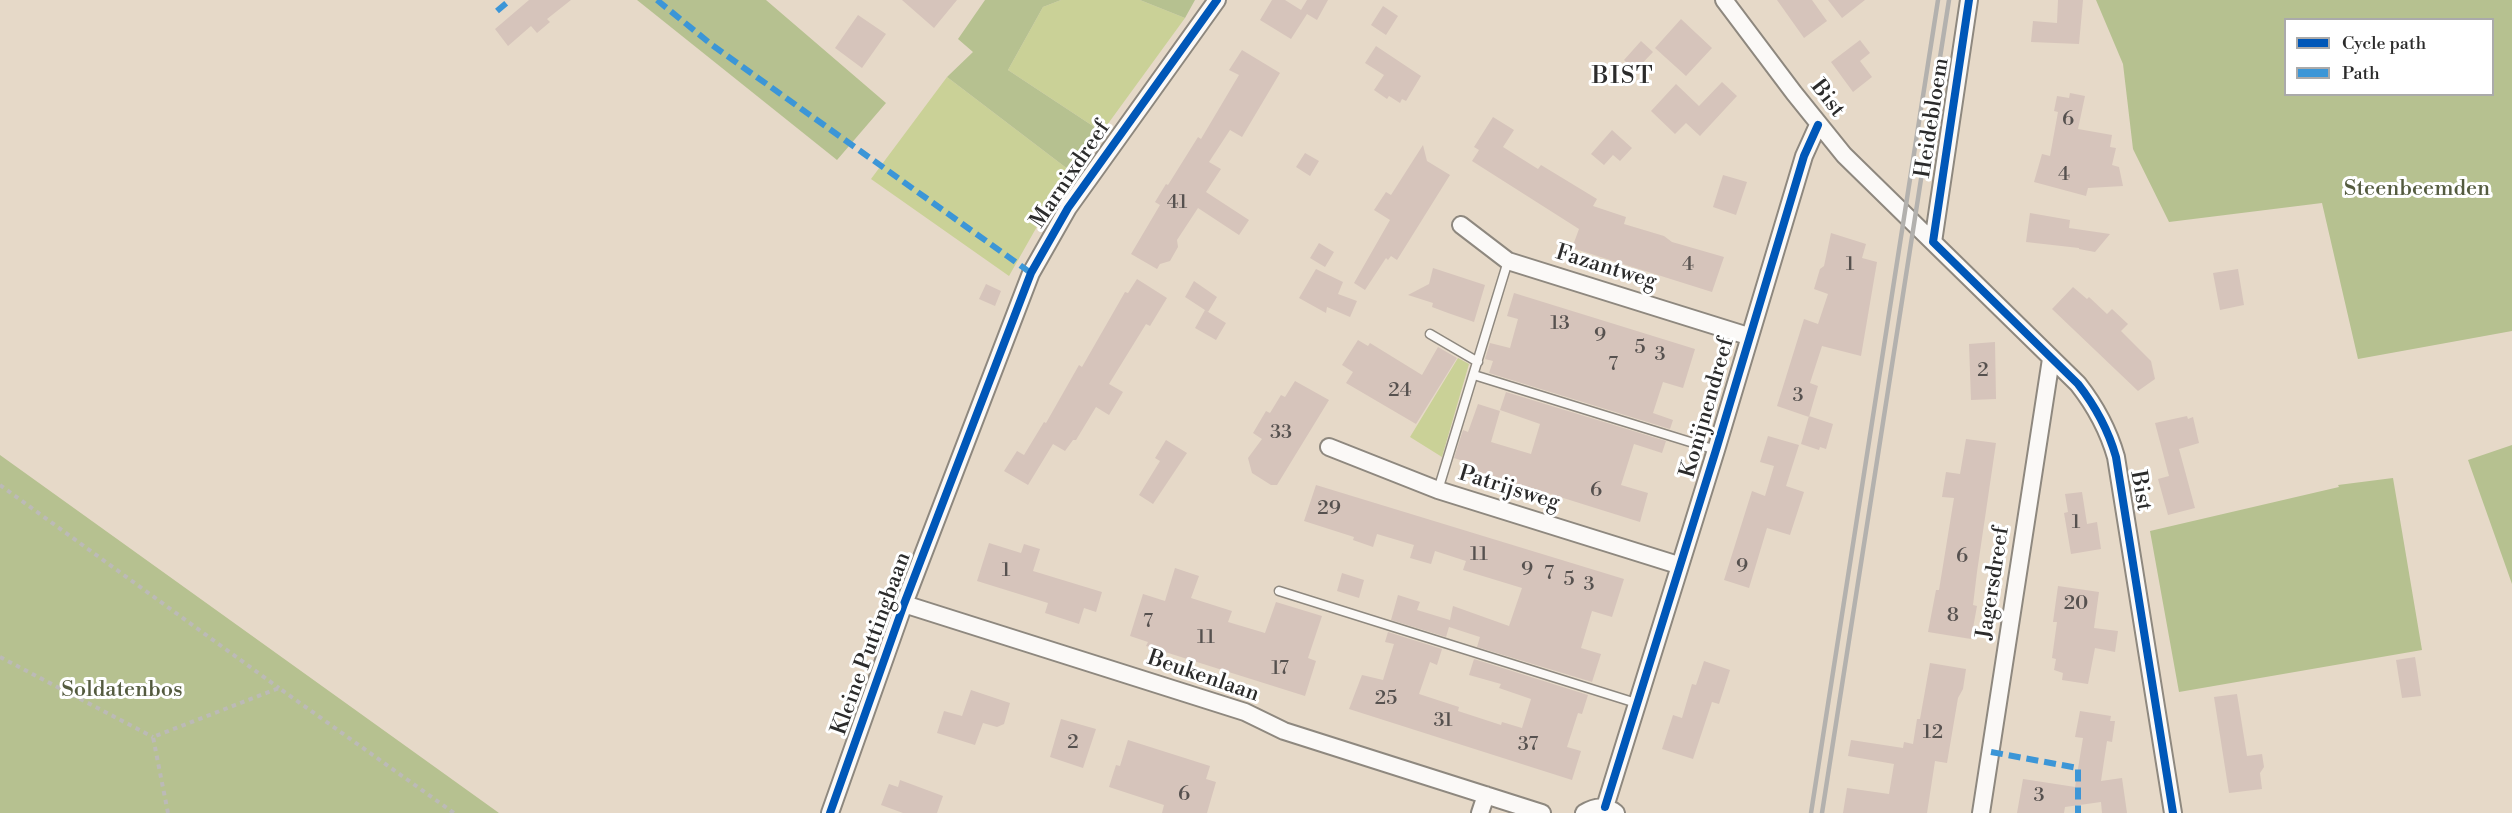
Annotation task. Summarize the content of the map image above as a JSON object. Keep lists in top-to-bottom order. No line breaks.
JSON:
{"streets":{"street":["Bist","Heidebloem","Marnixdreef","Fazantweg","Konijnendreef","Patrijsweg","Jagersdreef","Kleine Puttingbaan","Beukenlaan"]},"crossings":[["Bist","Heidebloem"],["Bist","Konijnendreef"],["Bist","Jagersdreef"],["Marnixdreef","Kleine Puttingbaan"],["Fazantweg","Konijnendreef"],["Konijnendreef","Patrijsweg"],["Kleine Puttingbaan","Beukenlaan"]],"districts":["BIST"],"parks":["Steenbeemden","Soldatenbos"],"house_numbers":["6","4","41","4","1","13","9","5","3","7","2","24","3","33","6","29","1","11","6","9","9","1","7","5","3","20","8","7","11","17","25","31","12","2","37","6","3"],"legend":["Cycle path","Path"]}
